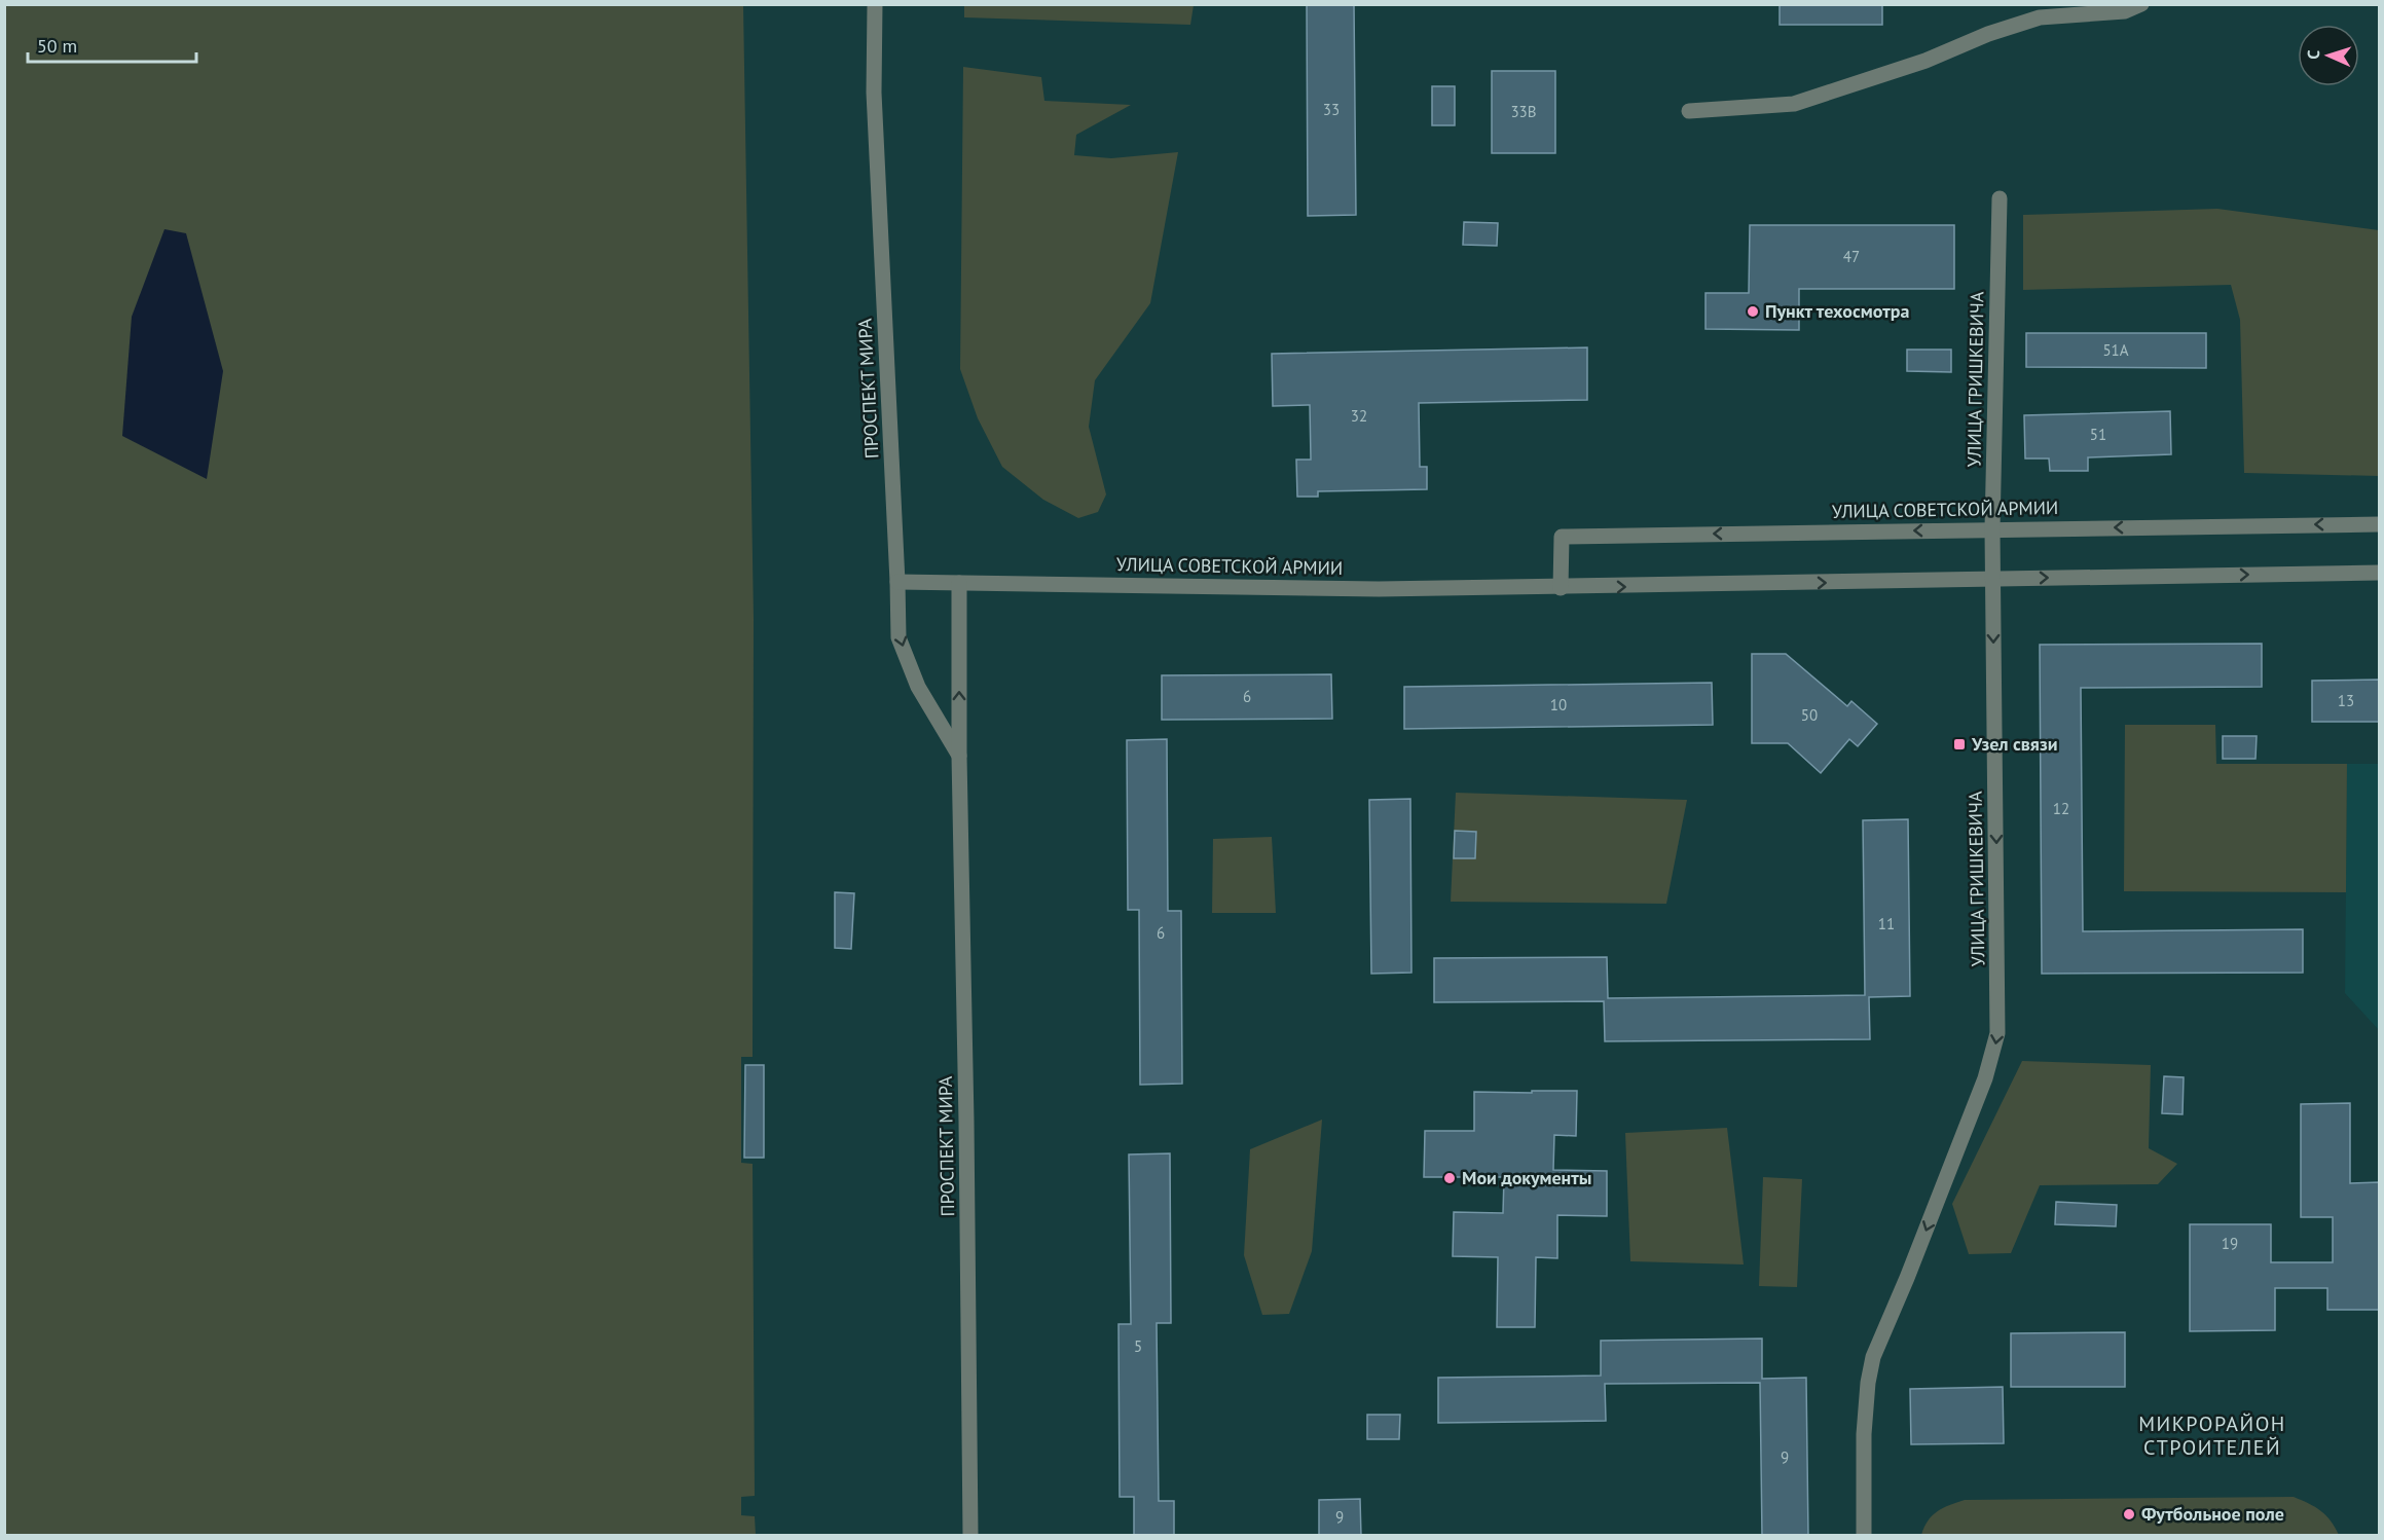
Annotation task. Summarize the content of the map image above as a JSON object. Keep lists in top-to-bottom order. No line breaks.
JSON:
{"streets":{"street":["УЛИЦА ГРИШКЕВИЧА","ПРОСПЕКТ МИРА","УЛИЦА СОВЕТСКОЙ АРМИИ"]},"crossings":[["УЛИЦА ГРИШКЕВИЧА","УЛИЦА СОВЕТСКОЙ АРМИИ"],["ПРОСПЕКТ МИРА","УЛИЦА СОВЕТСКОЙ АРМИИ"]],"one_way":["УЛИЦА ГРИШКЕВИЧА"],"districts":["МИКРОРАЙОН СТРОИТЕЛЕЙ"],"places":{"other":["Пункт техосмотра","Мои документы","Футбольное поле"],"transit":["Узел связи"]},"house_numbers":["33","33В","47","51А","32","51","6","13","10","50","12","11","6","19","5","9","9"],"scale_bar":"50 m","north":"left"}
